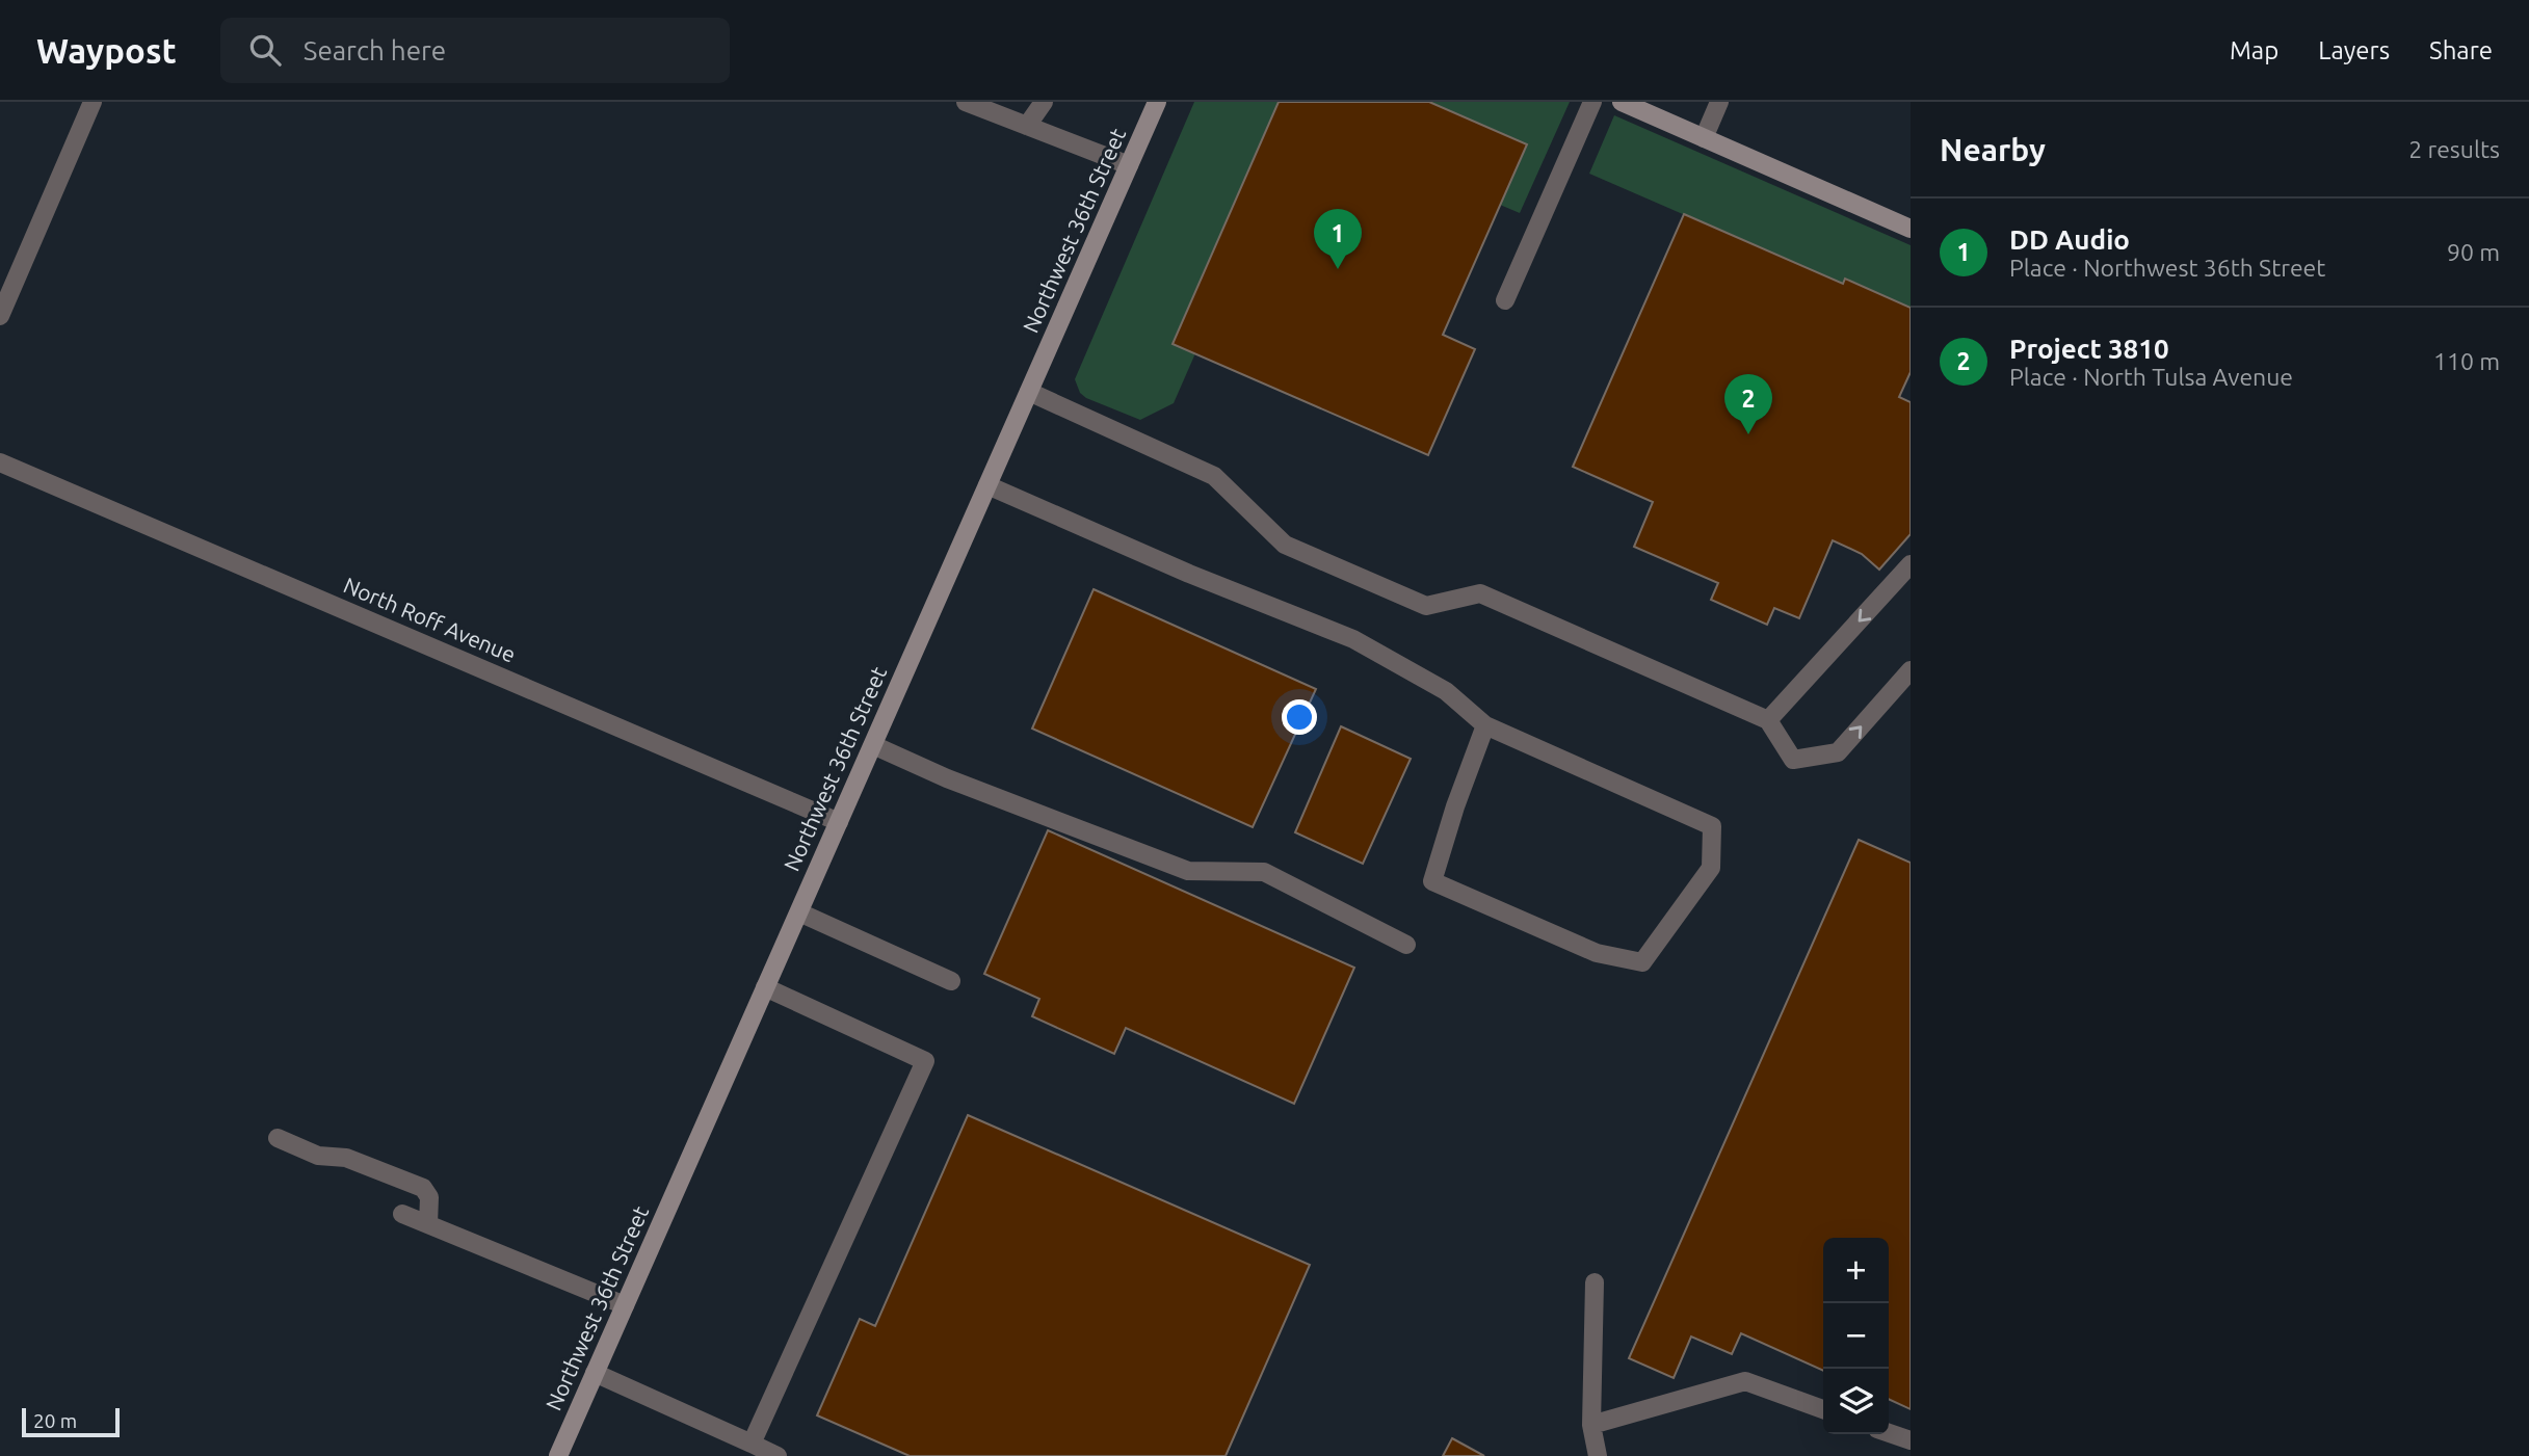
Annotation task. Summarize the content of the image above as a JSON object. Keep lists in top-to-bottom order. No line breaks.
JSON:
{"streets":{"main road":["Northwest 36th Street"],"street":["North Roff Avenue"]},"crossings":[["Northwest 36th Street","North Roff Avenue"]],"scale_bar":"20 m","page":{"header":"Waypost","search":"Search here","nav":["Map","Layers","Share"],"heading":["Nearby","2 results"],"list":[{"mark":"1","name":"DD Audio","note":"Place · Northwest 36th Street","value":"90 m"},{"mark":"2","name":"Project 3810","note":"Place · North Tulsa Avenue","value":"110 m"}],"pins":["1","2"],"map_buttons":["+","−"],"scale":"20 m"}}
